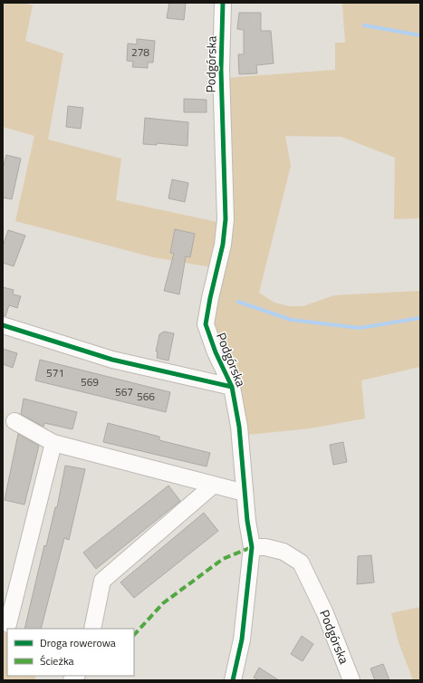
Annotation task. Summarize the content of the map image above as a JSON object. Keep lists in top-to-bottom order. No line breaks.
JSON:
{"streets":{"street":["Podgórska"]},"house_numbers":["278","571","569","567","566"],"legend":["Droga rowerowa","Ścieżka"]}
